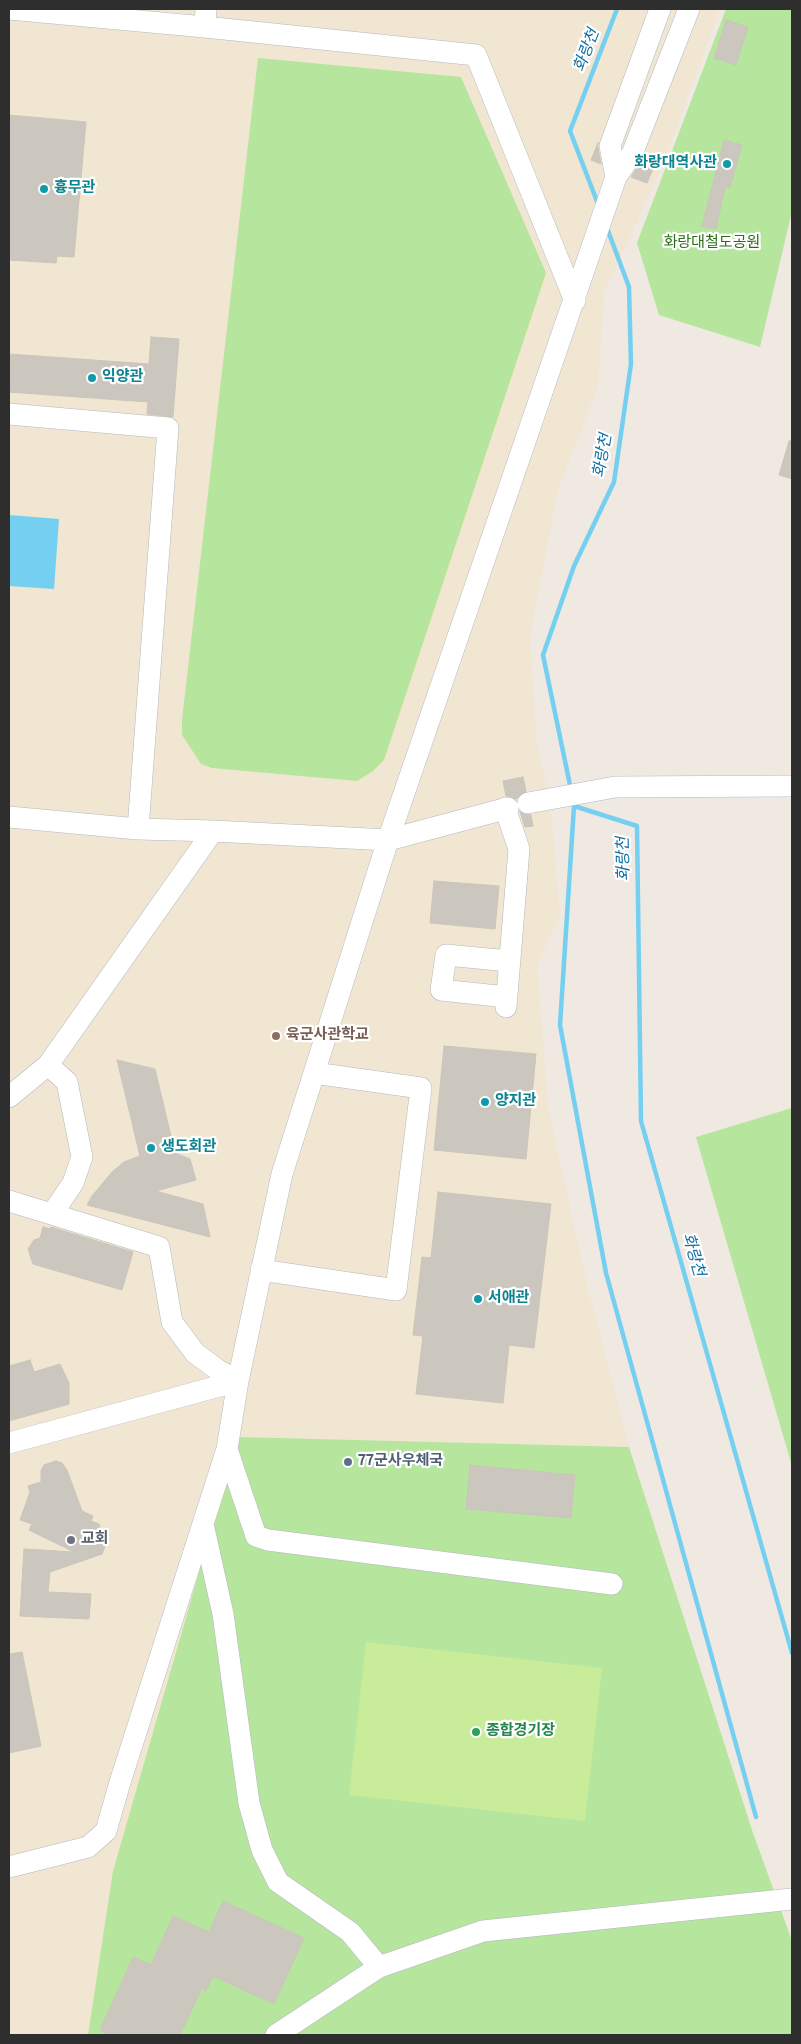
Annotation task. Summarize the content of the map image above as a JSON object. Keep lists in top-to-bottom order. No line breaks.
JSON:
{"water":["화랑천"],"parks":["화랑대철도공원"],"places":["화랑대역사관","흉무관","익양관","육군사관학교","양지관","생도회관","서애관","77군사우체국","교회","종합경기장"]}
